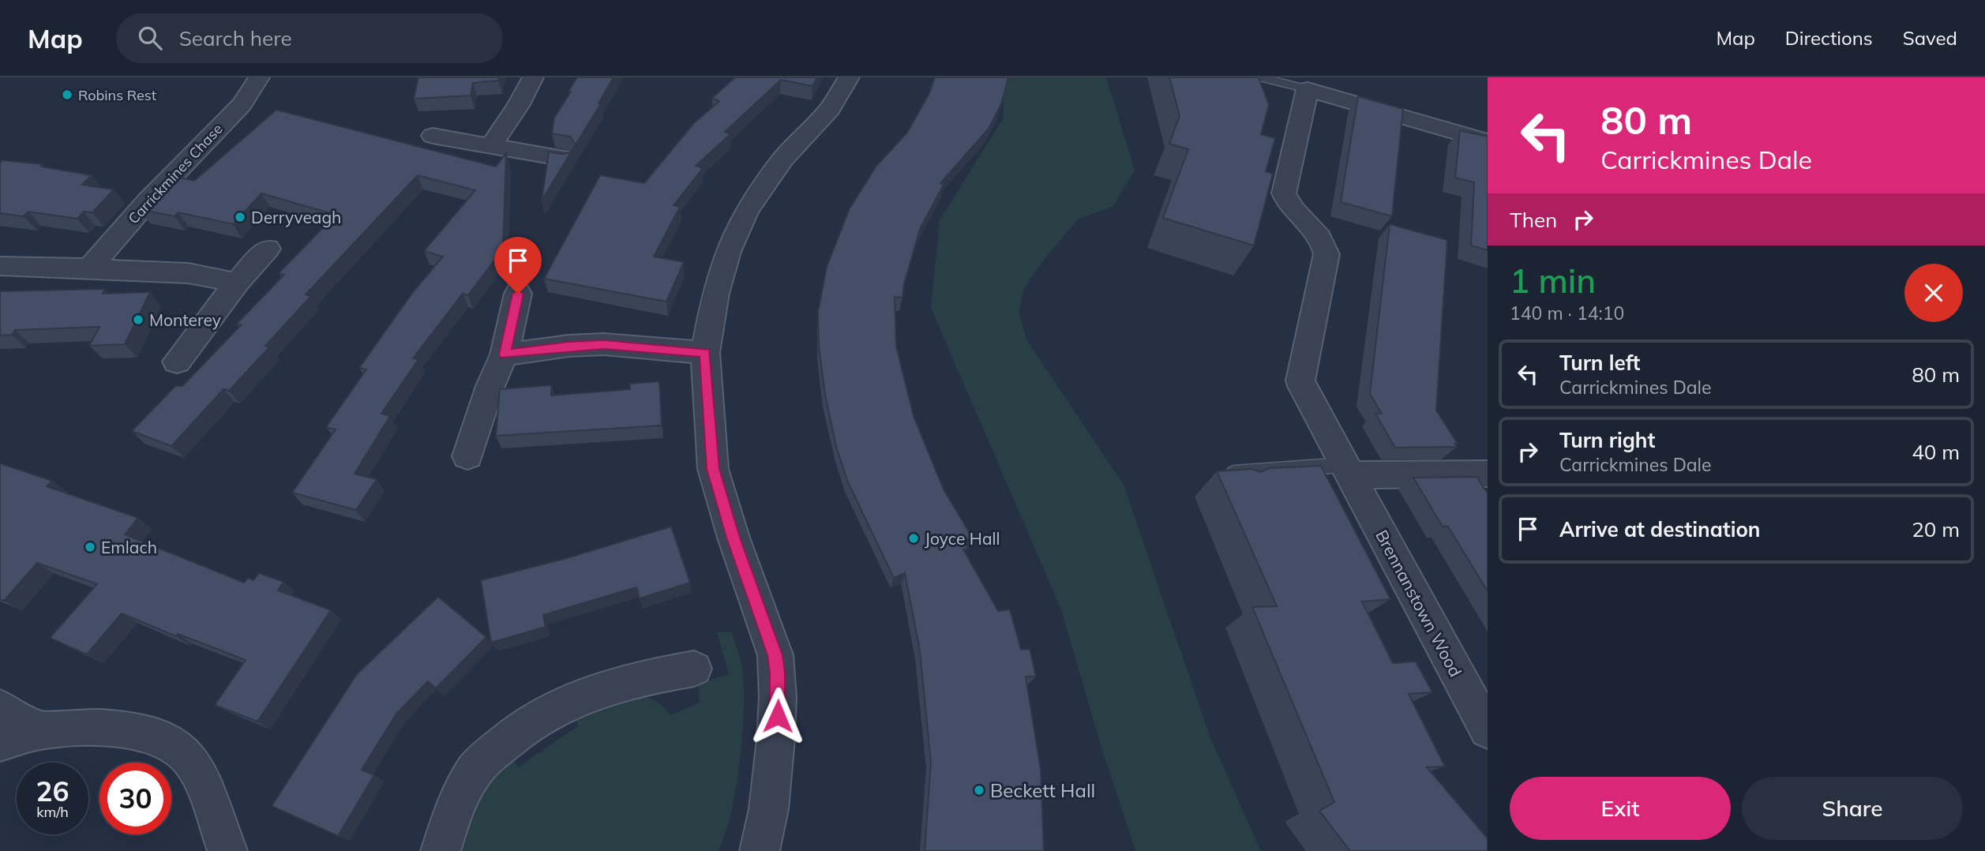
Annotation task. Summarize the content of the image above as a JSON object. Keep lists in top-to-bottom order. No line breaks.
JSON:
{"streets":{"street":["Carrickmines Chase","Brennanstown Wood"]},"places":["Robins Rest","Derryveagh","Monterey","Joyce Hall","Emlach","Beckett Hall"],"page":{"header":"Map","search":"Search here","nav":["Map","Directions","Saved"],"turn":["80 m","Carrickmines Dale"],"then":"Then","heading":["1 min","140 m · 14:10"],"list":[{"name":"Turn left","note":"Carrickmines Dale","value":"80 m"},{"name":"Turn right","note":"Carrickmines Dale","value":"40 m"},{"name":"Arrive at destination","value":"20 m"}],"speed":"26 km/h","limit":"30","buttons":["Exit","Share"]}}
